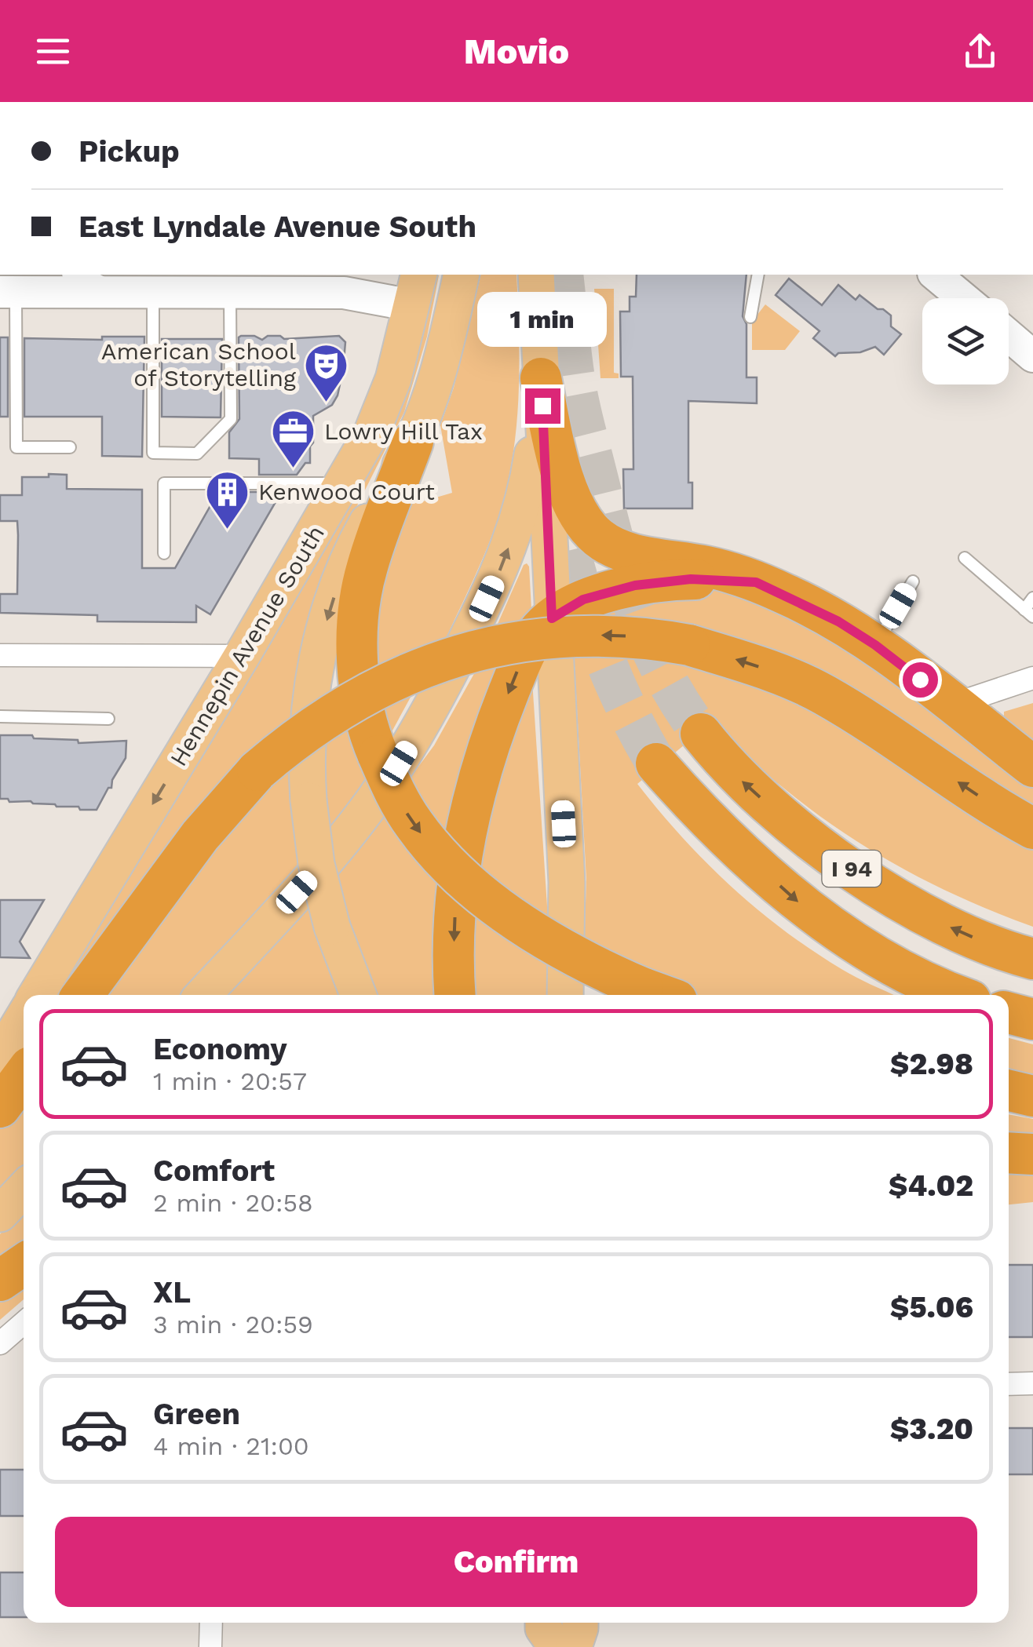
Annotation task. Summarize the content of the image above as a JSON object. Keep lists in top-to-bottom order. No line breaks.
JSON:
{"streets":{"highway":["I 94"],"main road":["Hennepin Avenue South"]},"places":{"theatre":["American School of Storytelling"],"office":["Lowry Hill Tax"],"building":["Kenwood Court"]},"page":{"header":"Movio","banner":["Pickup","East Lyndale Avenue South"],"bubble":"1 min","list":[{"name":"Economy","note":"1 min · 20:57","value":"$2.98"},{"name":"Comfort","note":"2 min · 20:58","value":"$4.02"},{"name":"XL","note":"3 min · 20:59","value":"$5.06"},{"name":"Green","note":"4 min · 21:00","value":"$3.20"}],"buttons":"Confirm"}}
